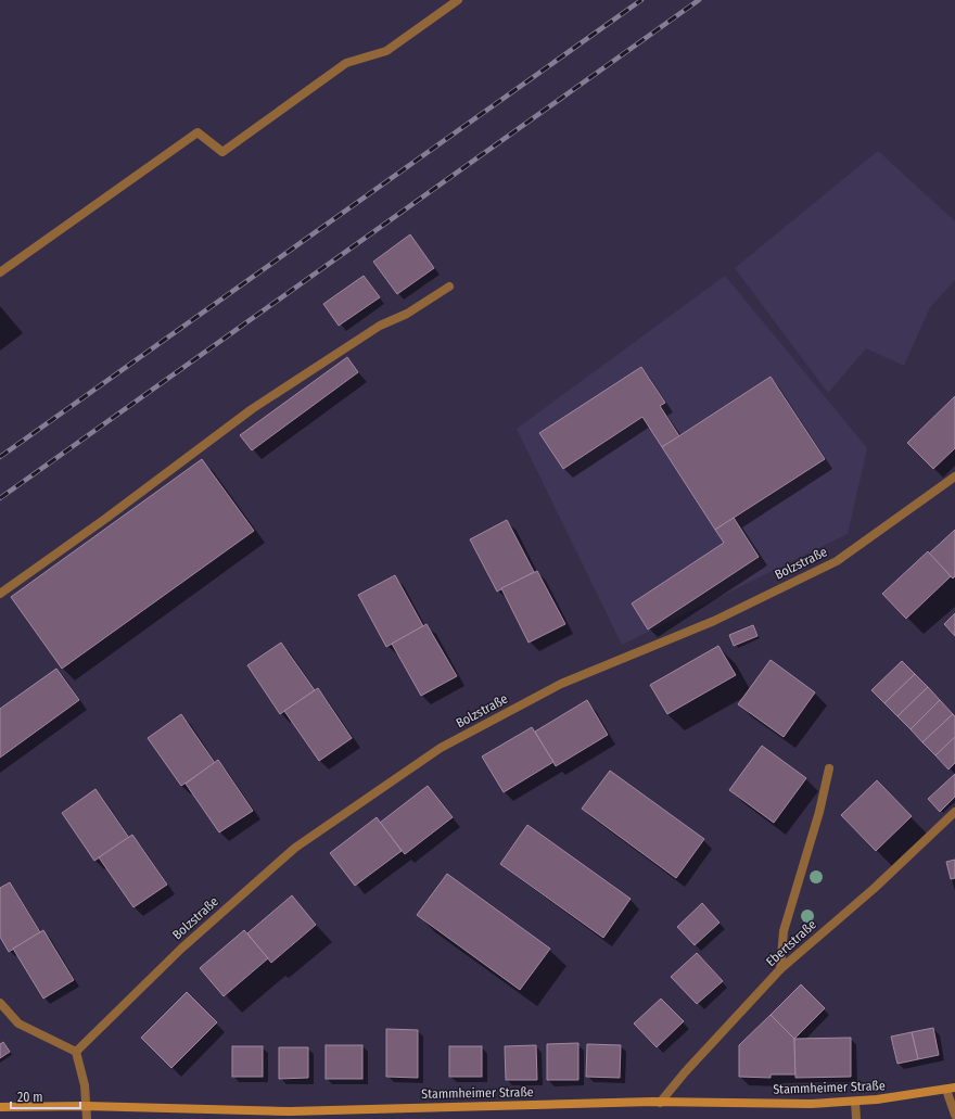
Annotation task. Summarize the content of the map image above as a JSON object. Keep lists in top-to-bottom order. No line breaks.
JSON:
{"streets":{"main road":["Stammheimer Straße"],"street":["Bolzstraße","Ebertstraße"]},"crossings":[["Ebertstraße","Stammheimer Straße"]],"scale_bar":"20 m"}
